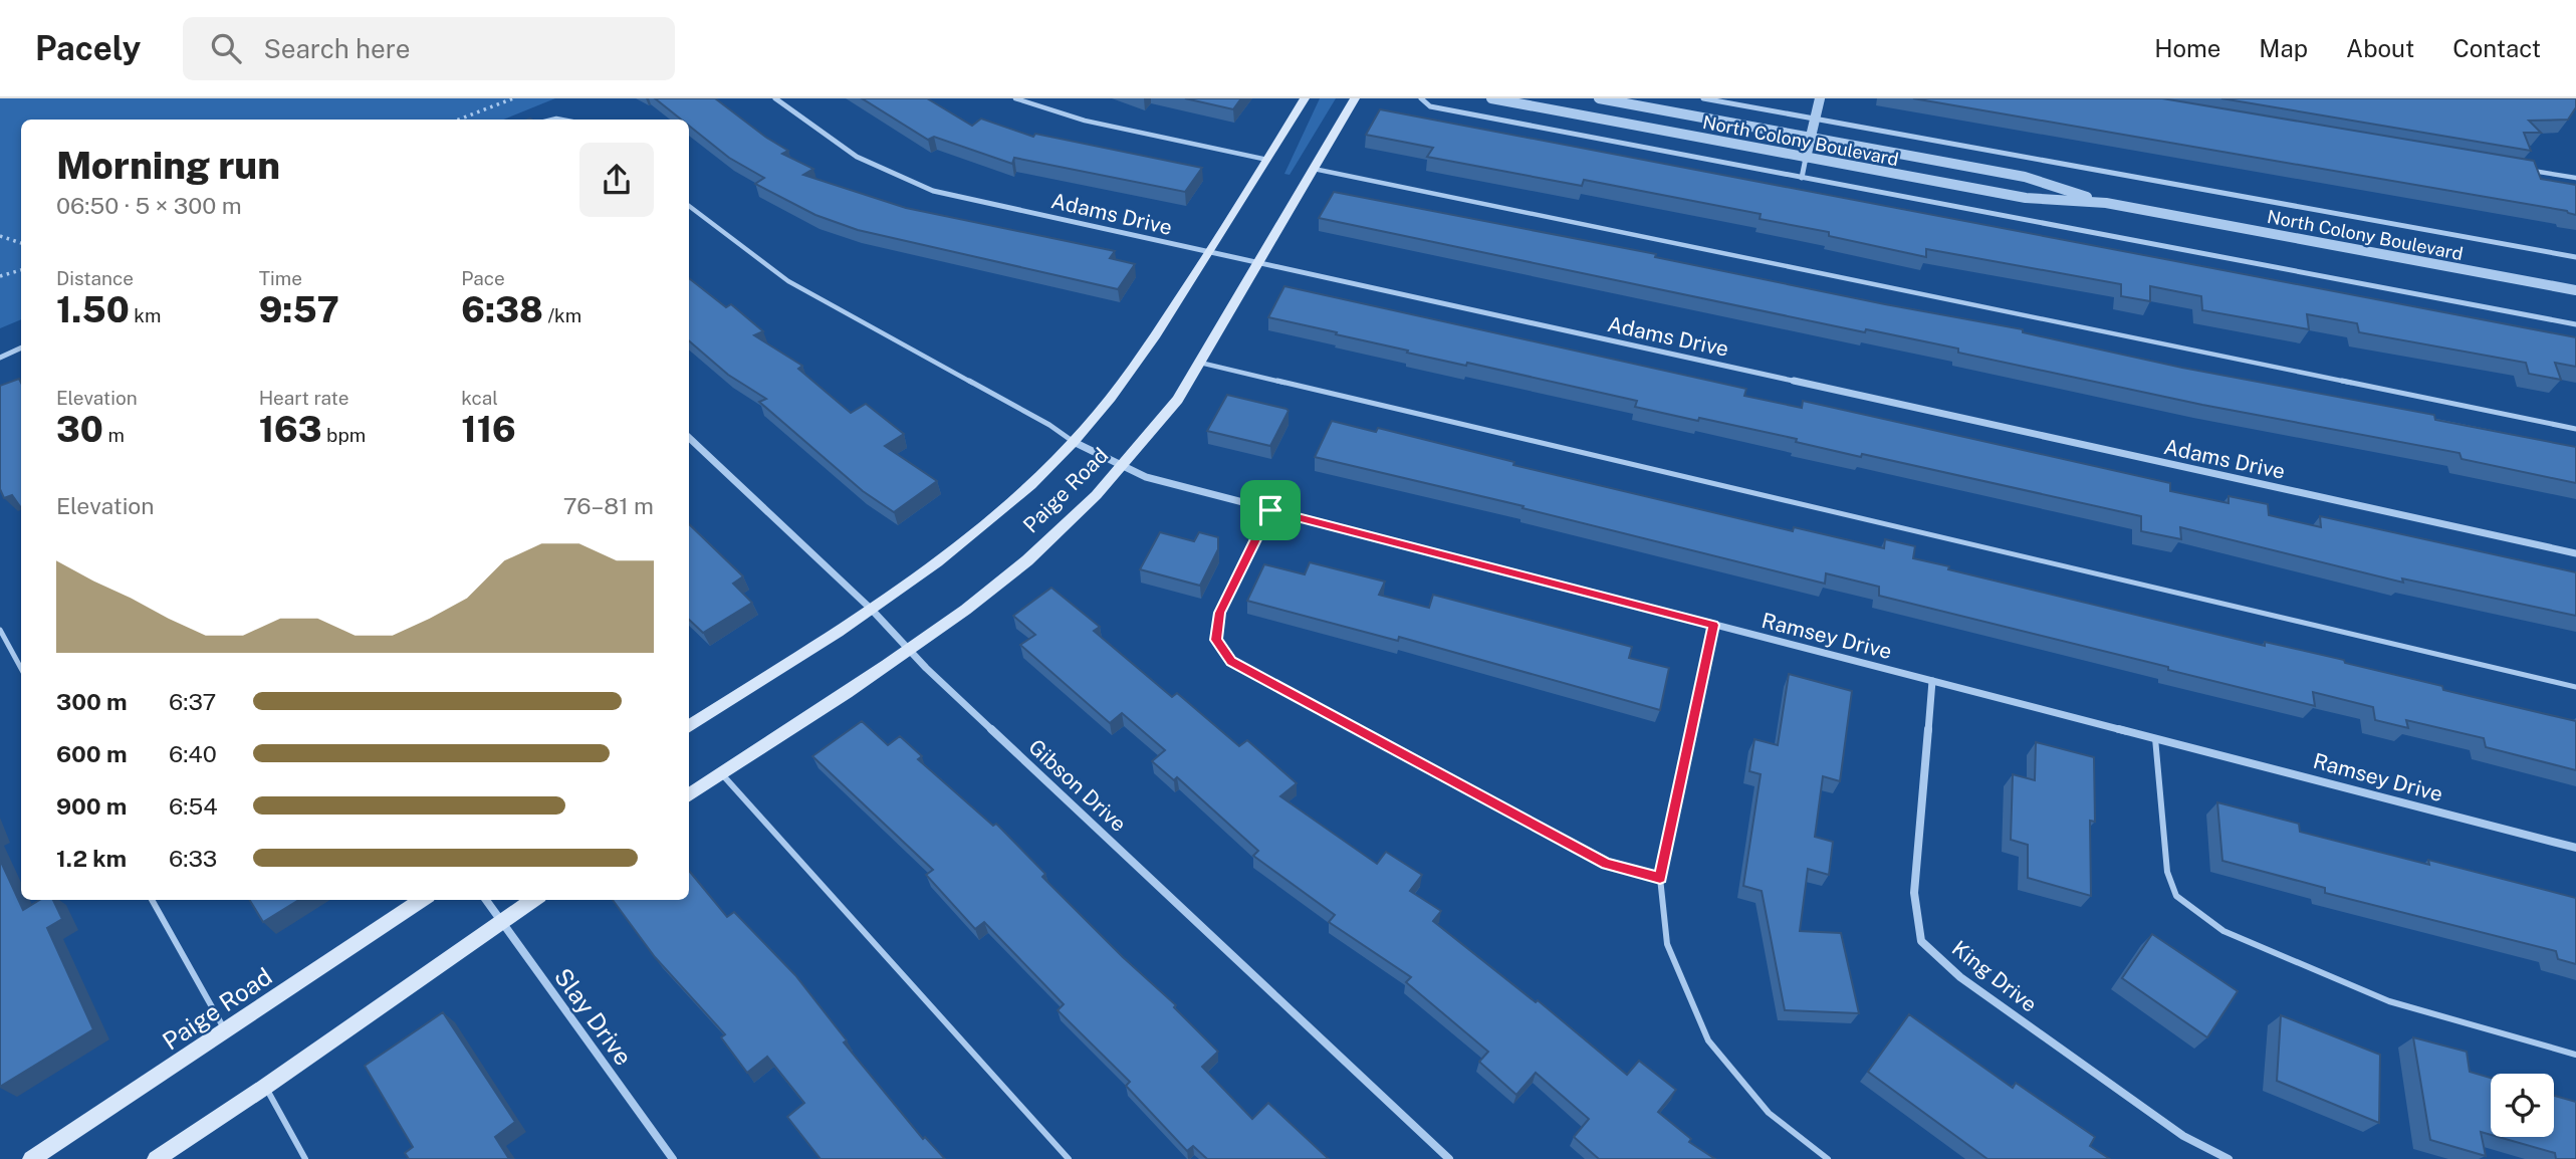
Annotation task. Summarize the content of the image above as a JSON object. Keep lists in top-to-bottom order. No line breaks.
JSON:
{"streets":{"main road":["Paige Road"],"street":["North Colony Boulevard","Adams Drive","Ramsey Drive","Gibson Drive","King Drive","Slay Drive"]},"crossings":[["Adams Drive","Paige Road"],["Paige Road","Ramsey Drive"],["Paige Road","Gibson Drive"],["Ramsey Drive","King Drive"]],"page":{"header":"Pacely","search":"Search here","nav":["Home","Map","About","Contact"],"heading":["Morning run","06:50 · 5 × 300 m"],"stats":[["Distance","1.50 km"],["Time","9:57"],["Pace","6:38 /km"],["Elevation","30 m"],["Heart rate","163 bpm"],["kcal","116"]],"chart":["Elevation","76–81 m"],"list":[{"name":"300 m","note":"6:37"},{"name":"600 m","note":"6:40"},{"name":"900 m","note":"6:54"},{"name":"1.2 km","note":"6:33"}]}}
